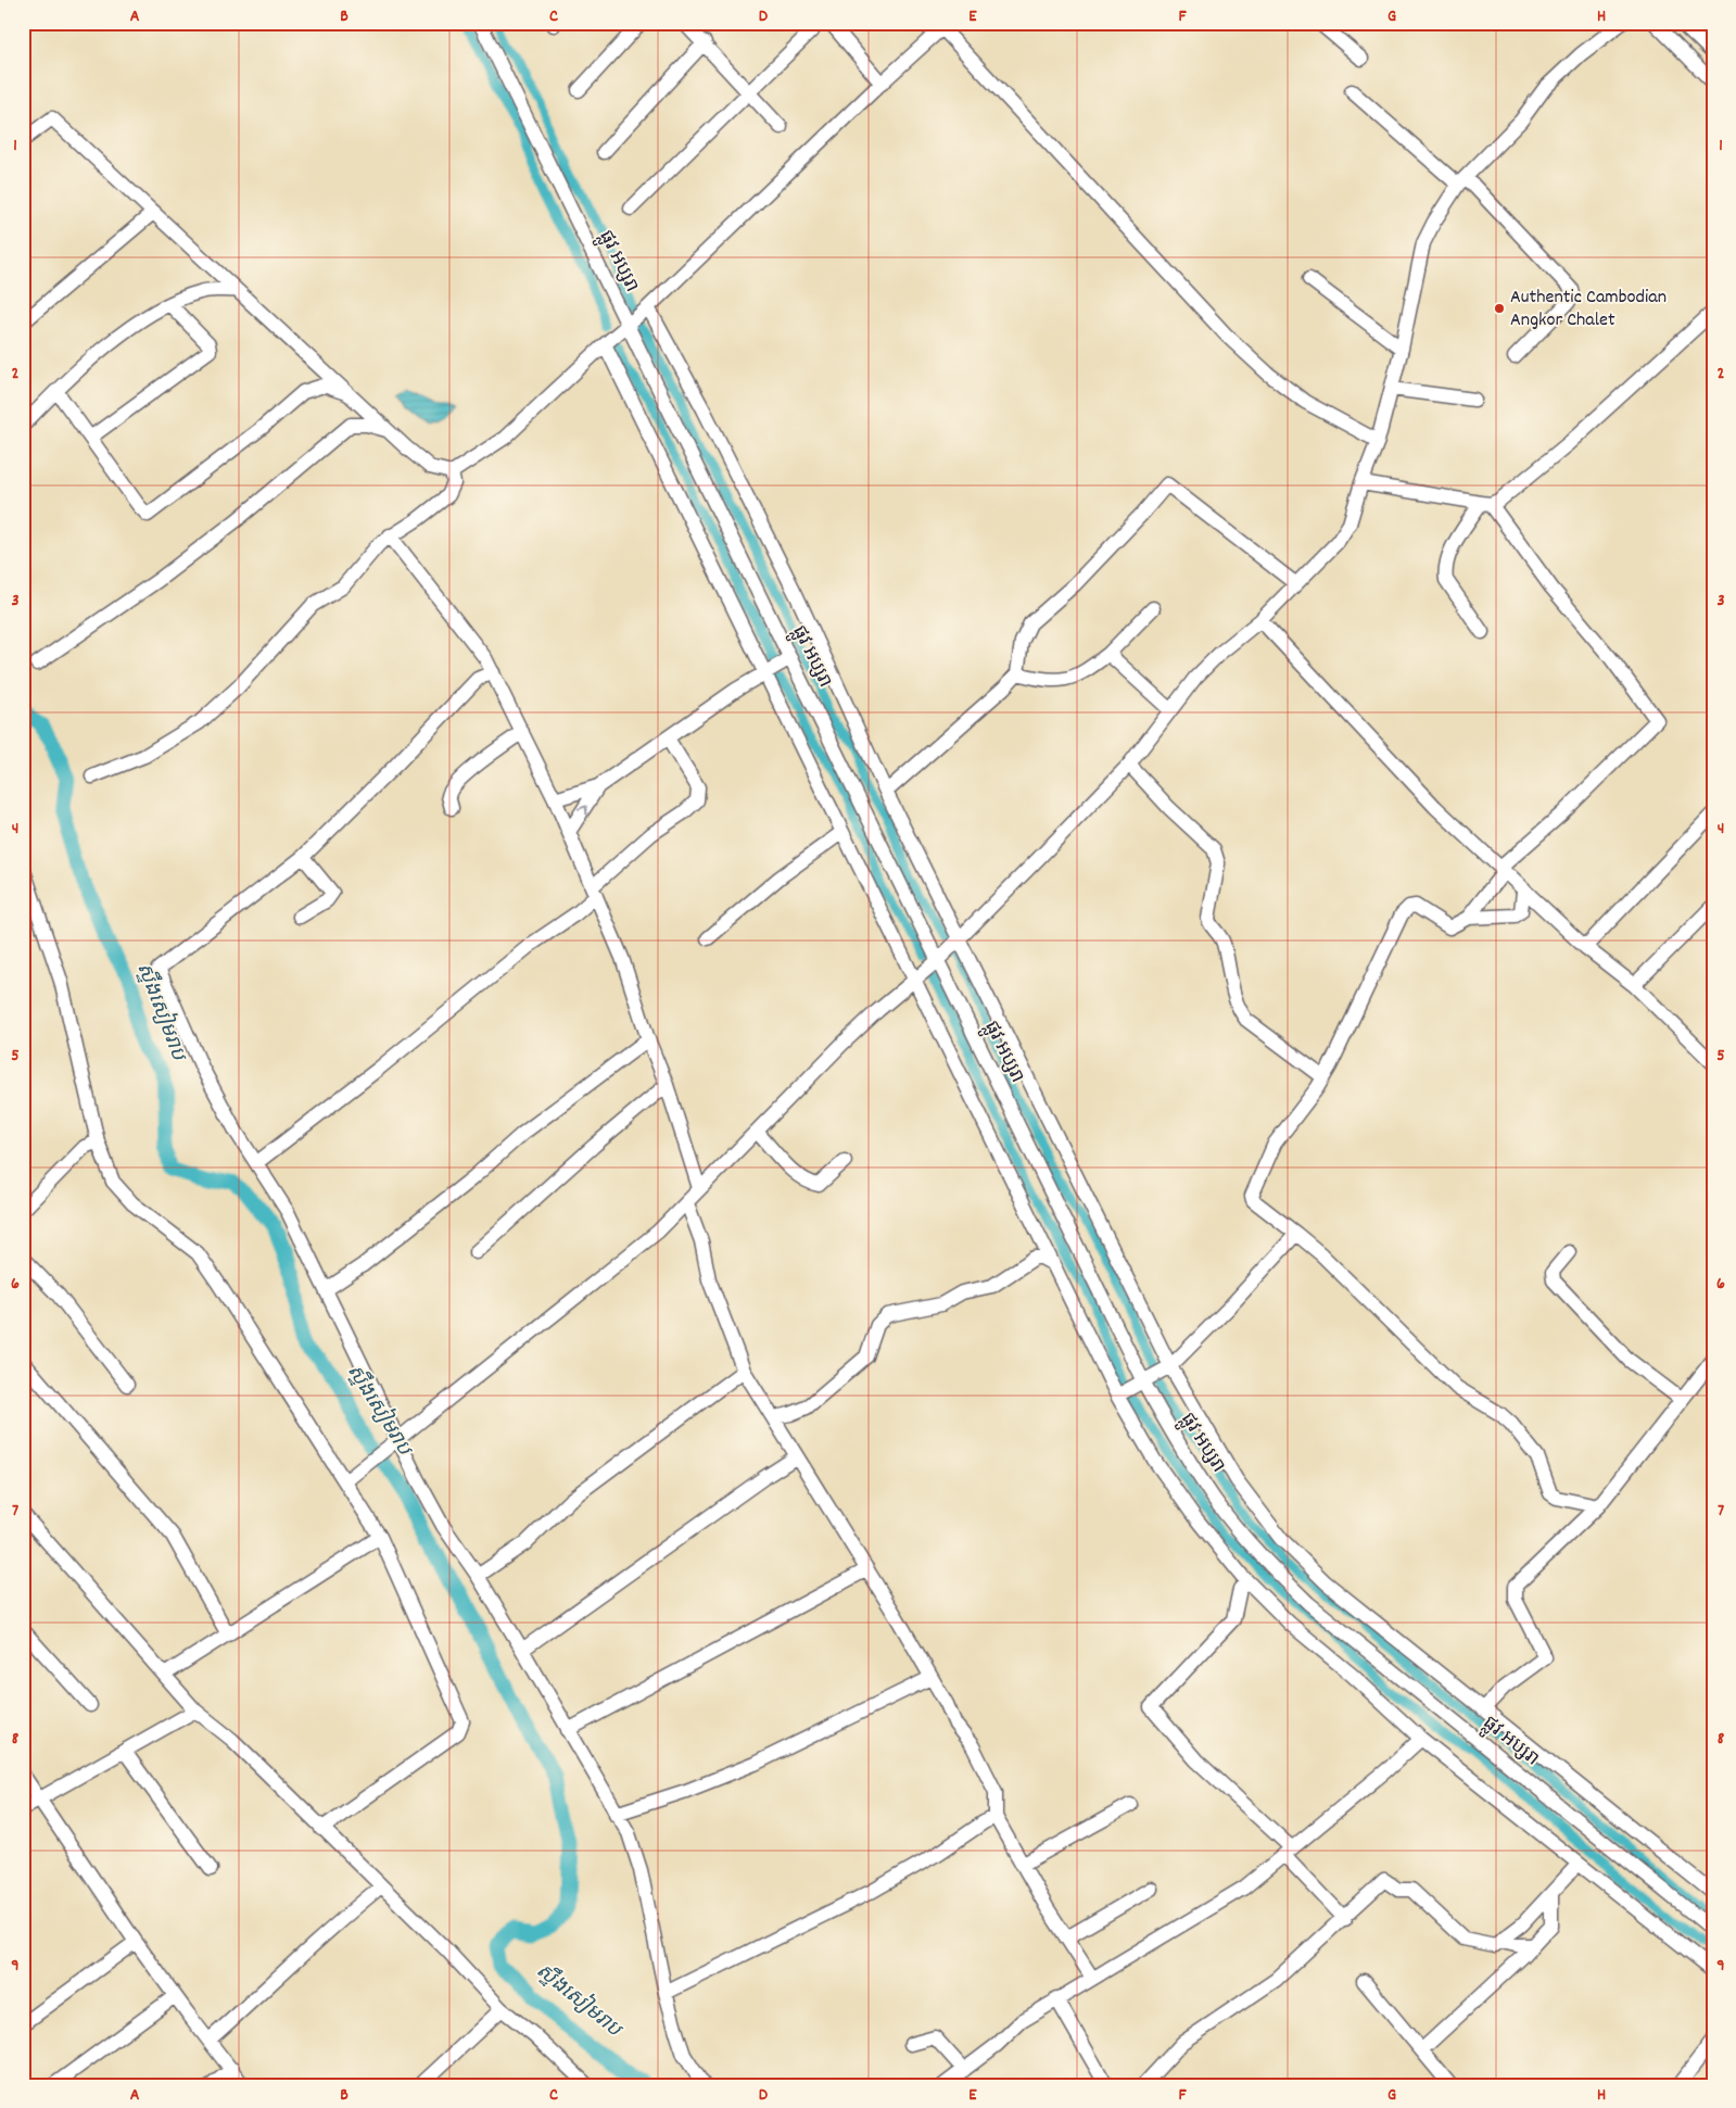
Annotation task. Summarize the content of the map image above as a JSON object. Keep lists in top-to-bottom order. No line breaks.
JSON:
{"streets":{"street":["ផ្លូវ អប្សរា"]},"water":["ស្ទឹងសៀមរាប"],"places":["Authentic Cambodian Angkor Chalet"],"grid":{"columns":["A","B","C","D","E","F","G","H"],"rows":["1","2","3","4","5","6","7","8","9"]}}
